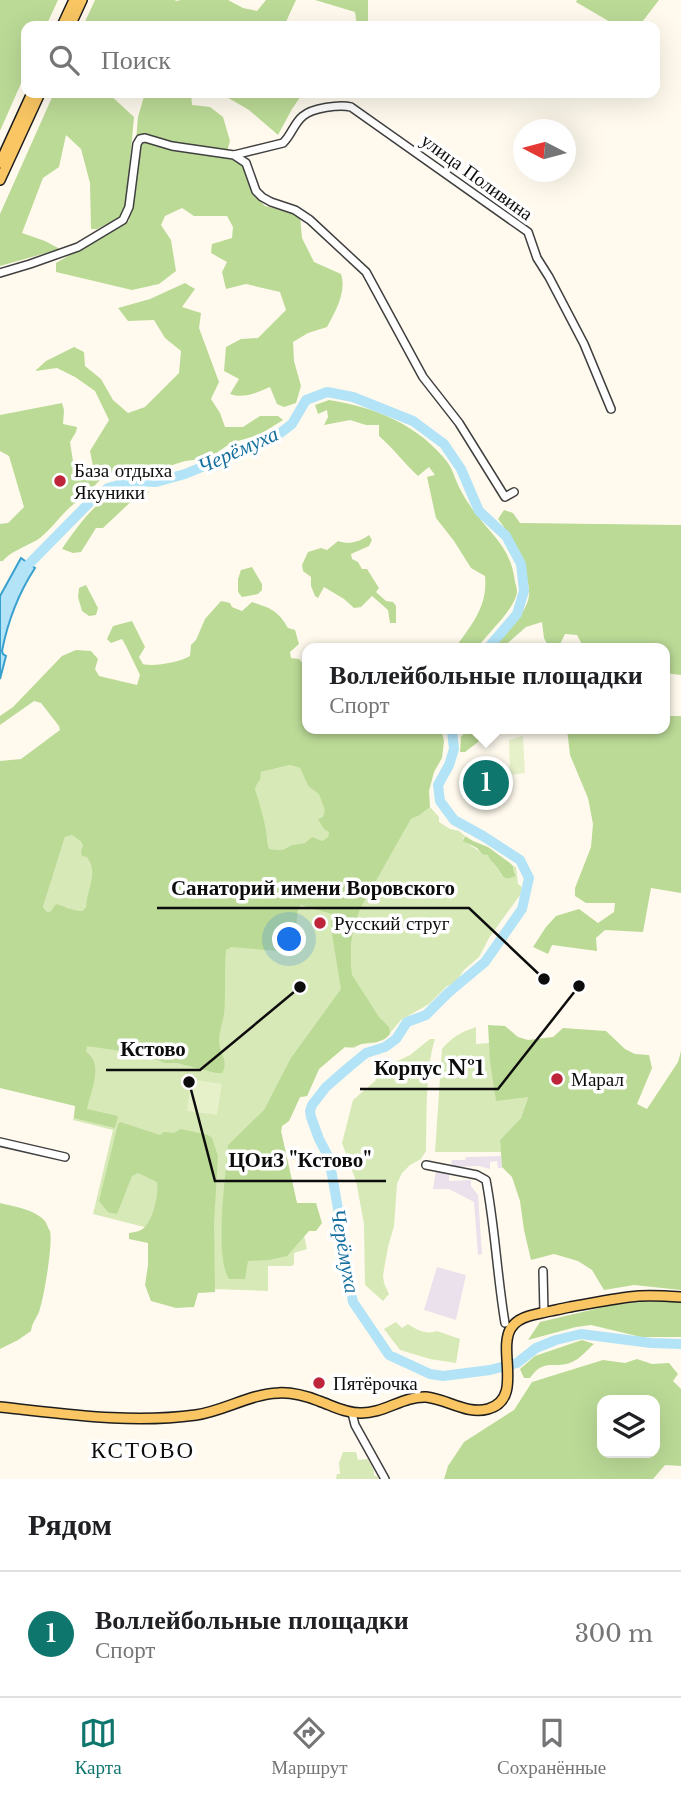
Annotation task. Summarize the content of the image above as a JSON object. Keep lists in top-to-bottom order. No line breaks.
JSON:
{"streets":{"street":["улица Поливина"]},"districts":["КСТОВО"],"water":["Черёмуха"],"places":["База отдыха Якуники","Русский струг","Санаторий имени Воровского","Корпус №1","Кстово","Марал","ЦОиЗ \"Кстово\"","Пятёрочка"],"north":"left","page":{"search":"Поиск","popup":["Воллейбольные площадки","Спорт"],"pins":"1","heading":"Рядом","list":[{"mark":"1","name":"Воллейбольные площадки","note":"Спорт","value":"300 m"}],"nav":["Карта","Маршрут","Сохранённые"]}}
